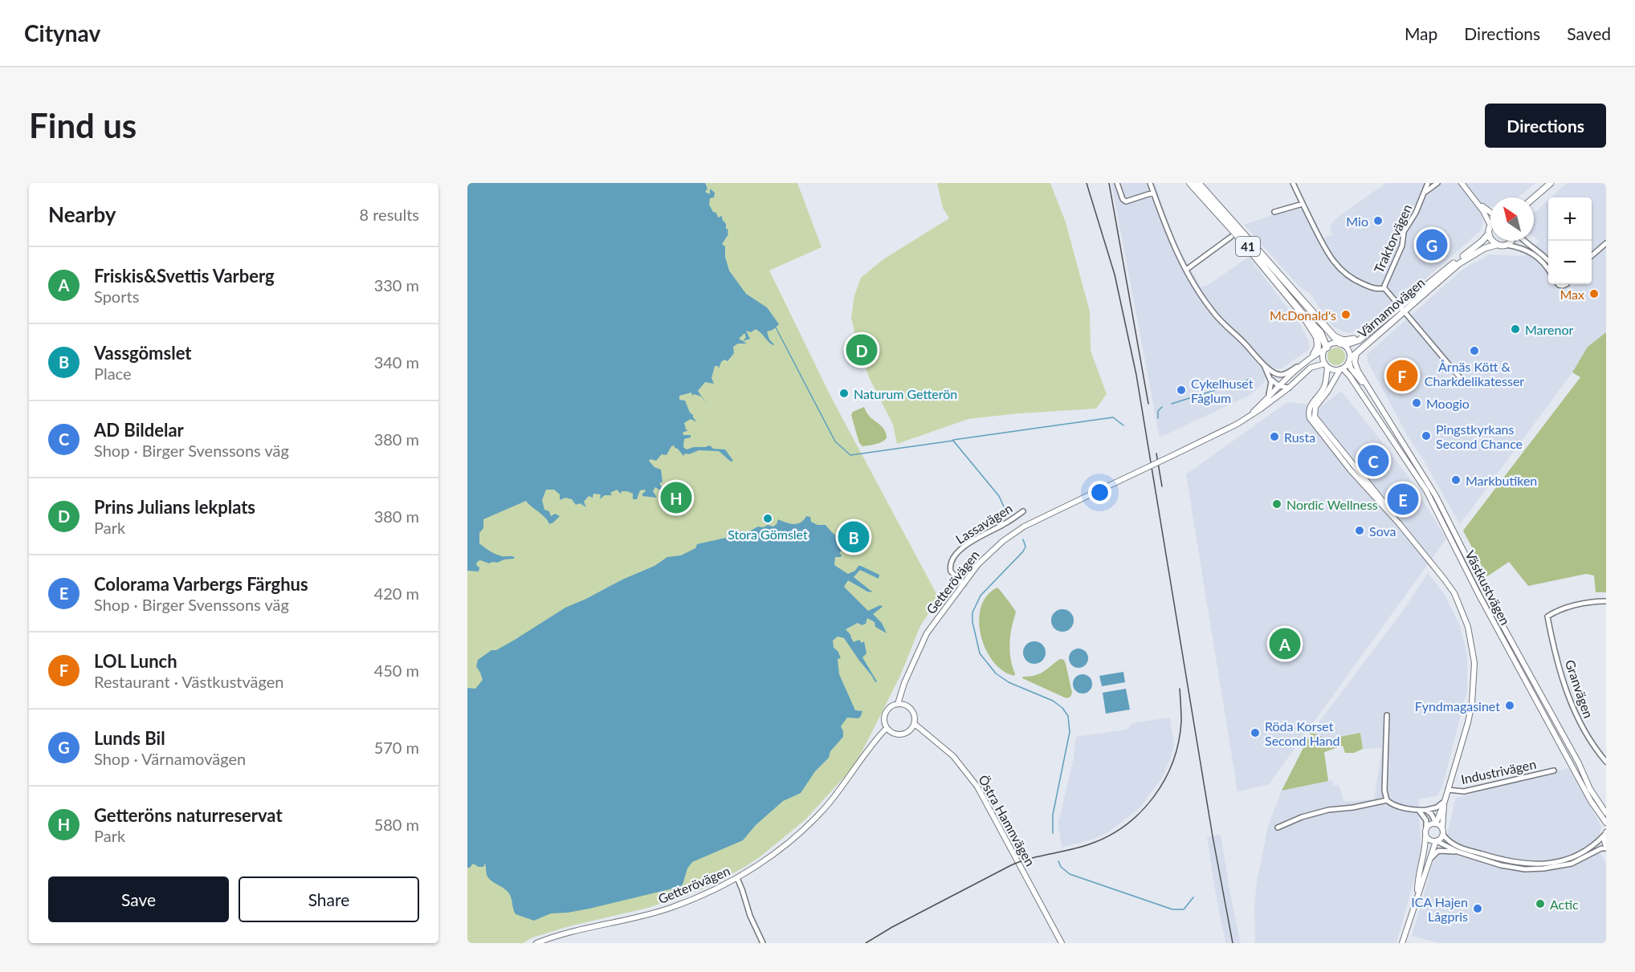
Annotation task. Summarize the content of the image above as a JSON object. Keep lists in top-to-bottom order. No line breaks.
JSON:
{"streets":{"main road":["41","Värnamovägen"],"street":["Traktorvägen","Lassavägen","Getterövägen","Västkustvägen","Granvägen","Industrivägen","Östra Hamnvägen"]},"crossings":[["Traktorvägen","Värnamovägen"],["41","Värnamovägen"],["41","Getterövägen"],["41","Västkustvägen"],["Värnamovägen","Getterövägen"],["Värnamovägen","Västkustvägen"],["Lassavägen","Getterövägen"],["Getterövägen","Västkustvägen"],["Getterövägen","Östra Hamnvägen"]],"places":["Mio","Max","McDonald's","Marenor","Årnäs Kött & Charkdelikatesser","Cykelhuset Fåglum","Naturum Getterön","Moogio","Pingstkyrkans Second Chance","Rusta","Markbutiken","Nordic Wellness","Stora Gömslet","Sova","Fyndmagasinet","Röda Korset Second Hand","Actic","ICA Hajen Lågpris"],"north":"top left","page":{"header":"Citynav","nav":["Map","Directions","Saved"],"buttons":["Directions",["Save","Share"]],"title":"Find us","heading":["Nearby","8 results"],"map_buttons":["+","−"],"pins":["G","D","F","C","H","E","B","A"],"list":[{"mark":"A","name":"Friskis&Svettis Varberg","note":"Sports","value":"330 m"},{"mark":"B","name":"Vassgömslet","note":"Place","value":"340 m"},{"mark":"C","name":"AD Bildelar","note":"Shop · Birger Svenssons väg","value":"380 m"},{"mark":"D","name":"Prins Julians lekplats","note":"Park","value":"380 m"},{"mark":"E","name":"Colorama Varbergs Färghus","note":"Shop · Birger Svenssons väg","value":"420 m"},{"mark":"F","name":"LOL Lunch","note":"Restaurant · Västkustvägen","value":"450 m"},{"mark":"G","name":"Lunds Bil","note":"Shop · Värnamovägen","value":"570 m"},{"mark":"H","name":"Getteröns naturreservat","note":"Park","value":"580 m"}]}}
